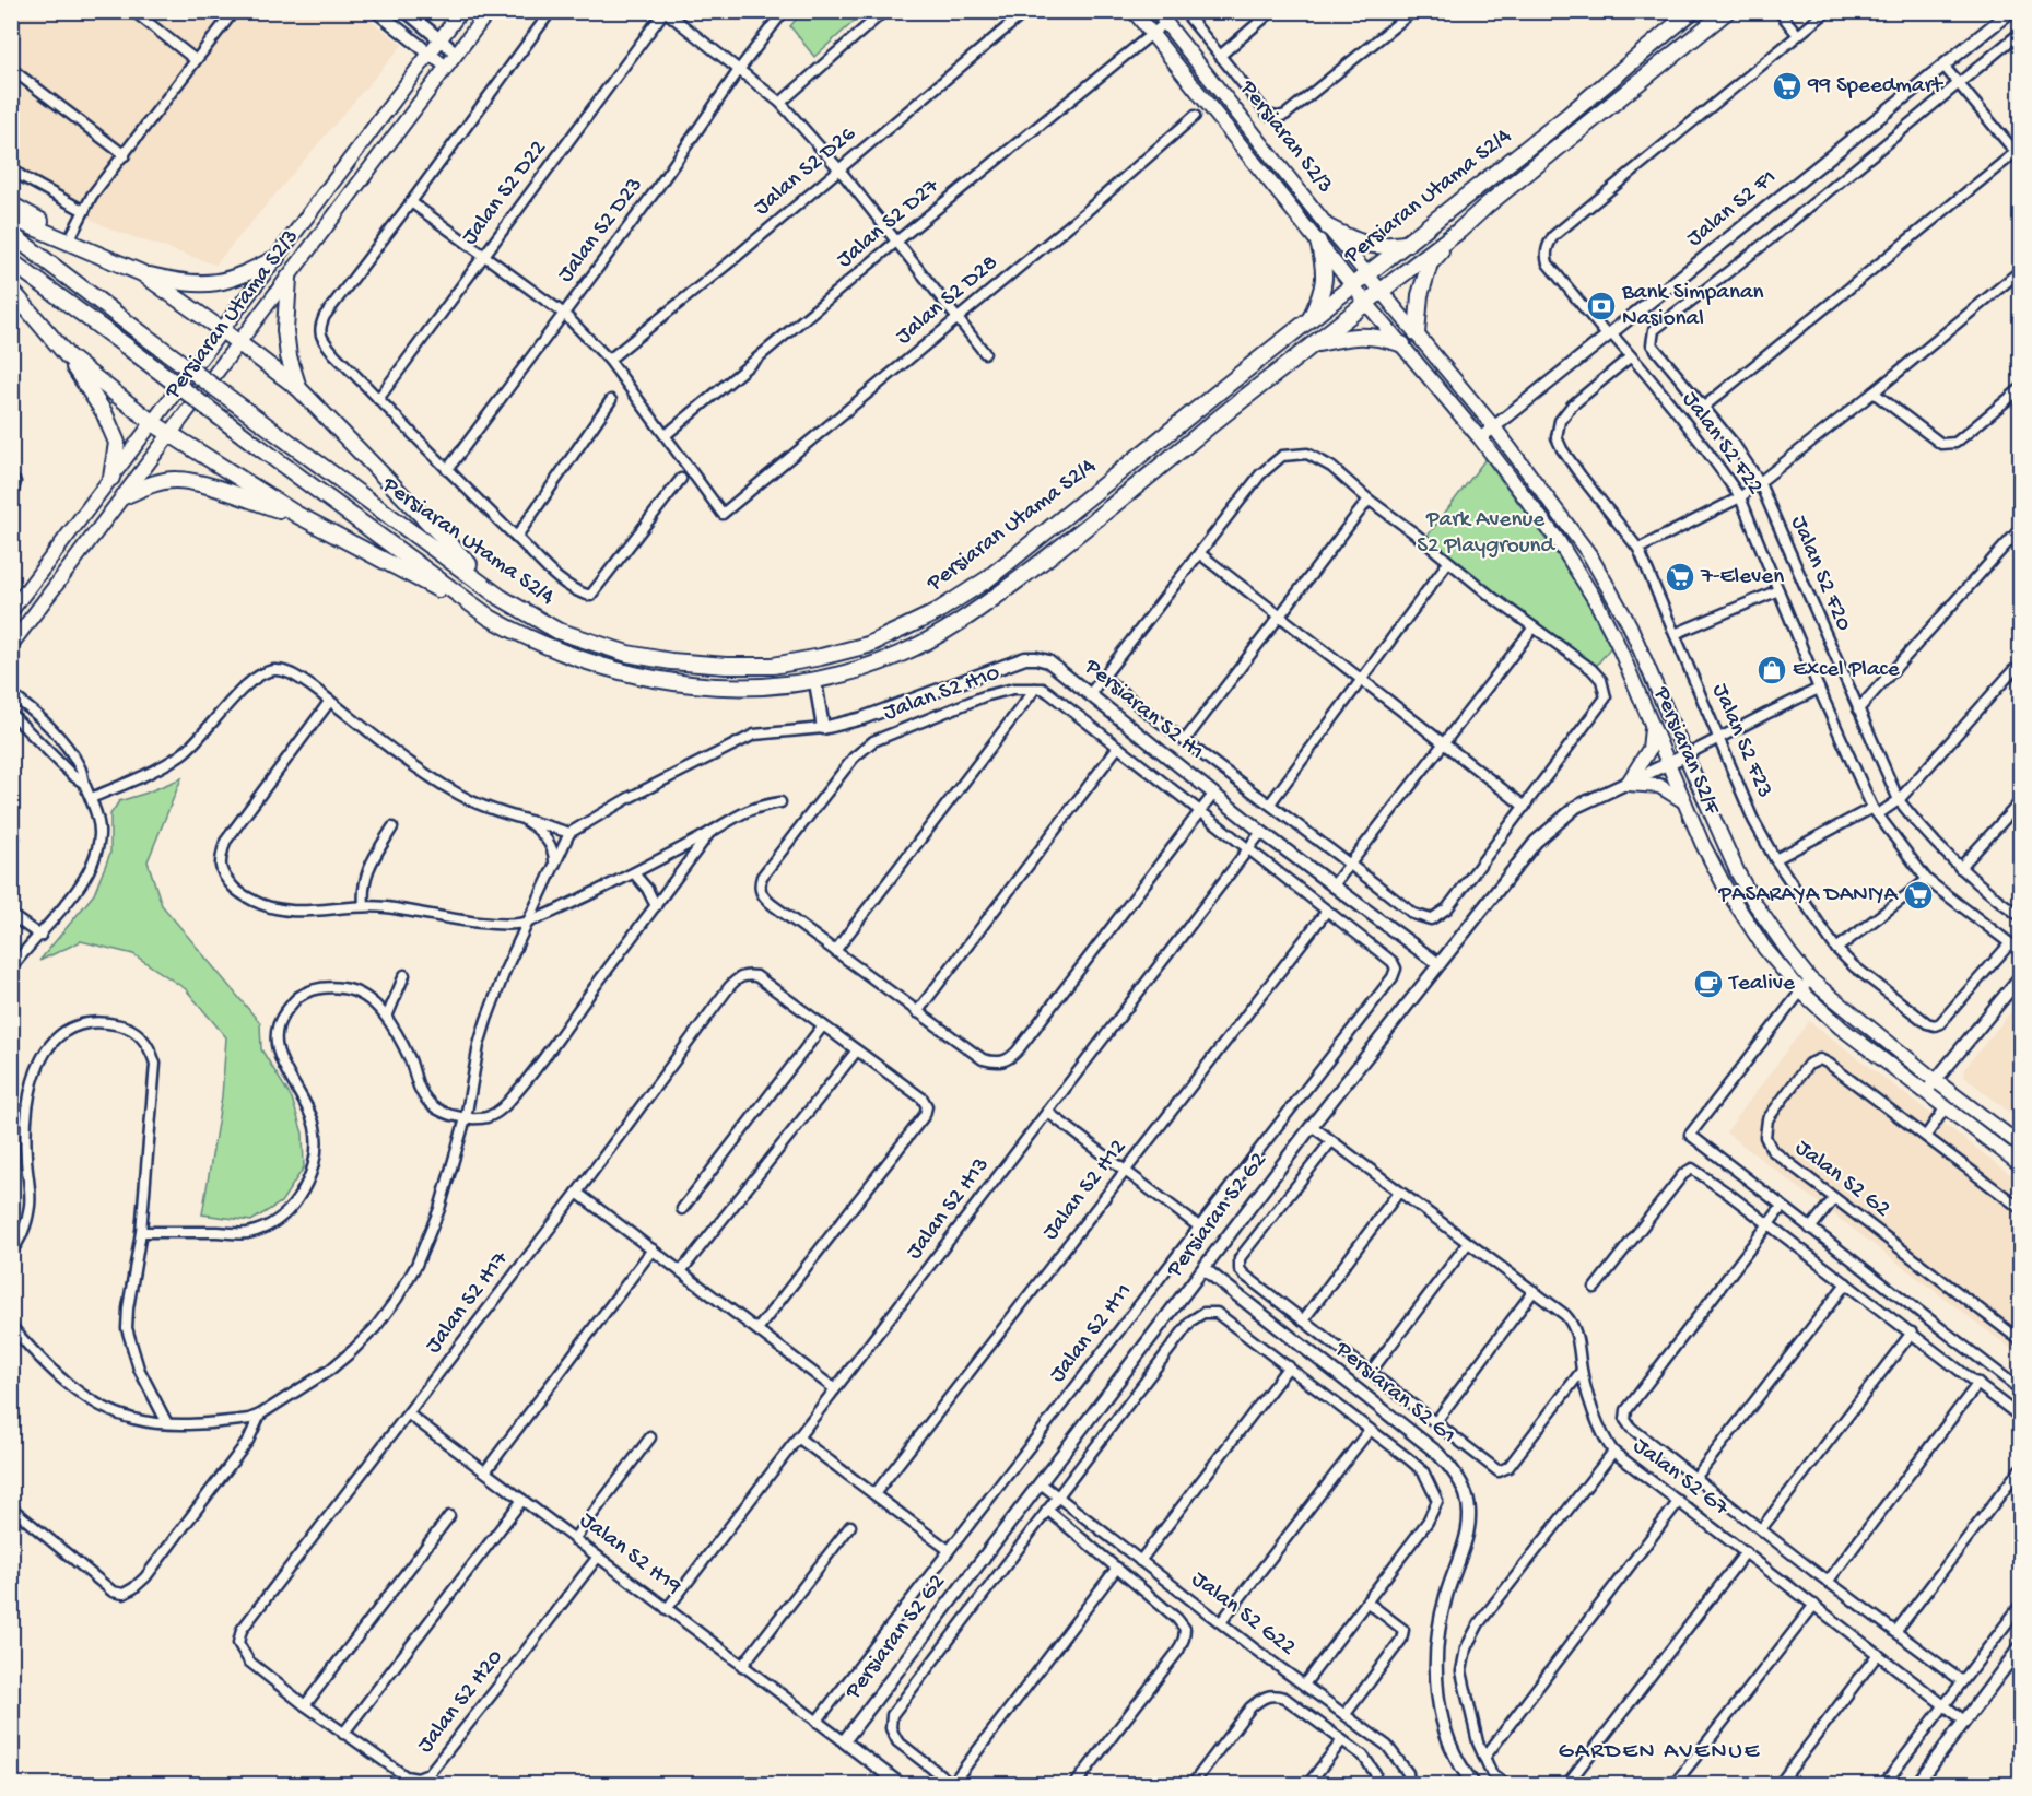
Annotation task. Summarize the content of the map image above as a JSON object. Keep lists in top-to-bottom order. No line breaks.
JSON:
{"streets":{"main road":["Persiaran S2/3","Persiaran Utama S2/4","Persiaran Utama S2/3","Persiaran S2/F"],"street":["Jalan S2 D26","Jalan S2 D22","Jalan S2 F1","Jalan S2 D27","Jalan S2 D23","Jalan S2 D28","Jalan S2 F22","Jalan S2 F20","Jalan S2 H10","Persiaran S2 H1","Jalan S2 F23","Jalan S2 G2","Jalan S2 H12","Jalan S2 H13","Persiaran S2 G2","Jalan S2 H17","Jalan S2 H11","Persiaran S2 G1","Jalan S2 G7","Jalan S2 H19","Jalan S2 G22","Jalan S2 H20"]},"crossings":[["Persiaran S2/3","Persiaran Utama S2/4"],["Persiaran S2/3","Jalan S2 D27"],["Persiaran S2/3","Persiaran S2/F"],["Persiaran Utama S2/4","Persiaran S2/F"],["Jalan S2 F1","Jalan S2 F22"],["Jalan S2 F1","Persiaran S2/F"],["Jalan S2 D27","Jalan S2 D28"],["Jalan S2 D27","Persiaran S2/F"],["Jalan S2 F22","Jalan S2 F23"],["Jalan S2 H10","Jalan S2 H12"],["Jalan S2 H10","Jalan S2 H13"],["Jalan S2 H10","Jalan S2 H11"],["Persiaran S2 H1","Jalan S2 H13"],["Persiaran S2 H1","Persiaran S2 G2"],["Persiaran S2/F","Persiaran S2 G2"],["Jalan S2 H13","Jalan S2 H19"],["Persiaran S2 G2","Persiaran S2 G1"],["Persiaran S2 G2","Jalan S2 G7"],["Persiaran S2 G2","Jalan S2 H19"],["Persiaran S2 G2","Jalan S2 G22"],["Jalan S2 H17","Jalan S2 H19"],["Jalan S2 H17","Jalan S2 H20"],["Jalan S2 H11","Jalan S2 H19"],["Jalan S2 H19","Jalan S2 H20"]],"districts":["GARDEN AVENUE"],"parks":["Park Avenue S2 Playground"],"places":{"supermarket":["99 Speedmart","7-Eleven","PASARAYA DANIYA"],"bank":["Bank Simpanan Nasional"],"shop":["Excel Place"],"cafe":["Tealive"]}}
